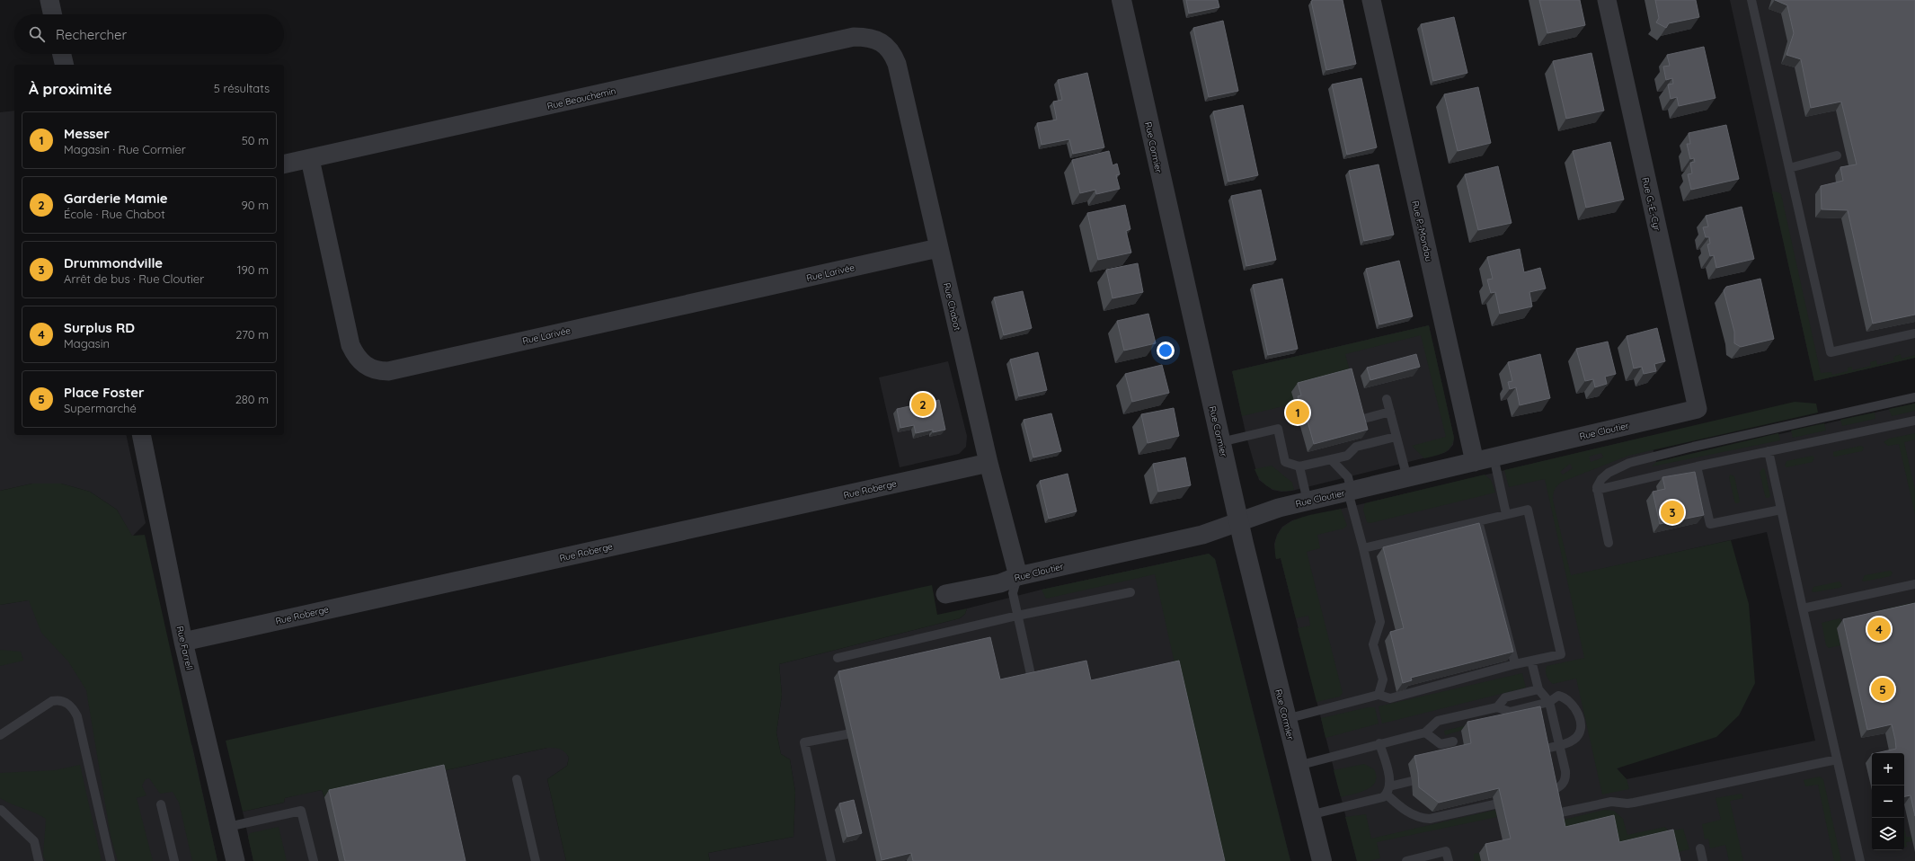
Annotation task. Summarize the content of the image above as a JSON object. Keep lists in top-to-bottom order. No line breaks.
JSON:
{"streets":{"street":["Rue Beauchemin","Rue Cormier","Rue G.-E.-Cyr","Rue P.-Mondou","Rue Larivée","Rue Chabot","Rue Cloutier","Rue Roberge","Rue Farrell"]},"crossings":[["Rue Beauchemin","Rue Larivée"],["Rue Beauchemin","Rue Chabot"],["Rue Cormier","Rue Cloutier"],["Rue G.-E.-Cyr","Rue Cloutier"],["Rue P.-Mondou","Rue Cloutier"],["Rue Larivée","Rue Chabot"],["Rue Chabot","Rue Cloutier"],["Rue Chabot","Rue Roberge"],["Rue Roberge","Rue Farrell"]],"page":{"search":"Rechercher","heading":["À proximité","5 résultats"],"list":[{"mark":"1","name":"Messer","note":"Magasin · Rue Cormier","value":"50 m"},{"mark":"2","name":"Garderie Mamie","note":"École · Rue Chabot","value":"90 m"},{"mark":"3","name":"Drummondville","note":"Arrêt de bus · Rue Cloutier","value":"190 m"},{"mark":"4","name":"Surplus RD","note":"Magasin","value":"270 m"},{"mark":"5","name":"Place Foster","note":"Supermarché","value":"280 m"}],"pins":["2","1","3","4","5"],"map_buttons":["+","−"]}}
